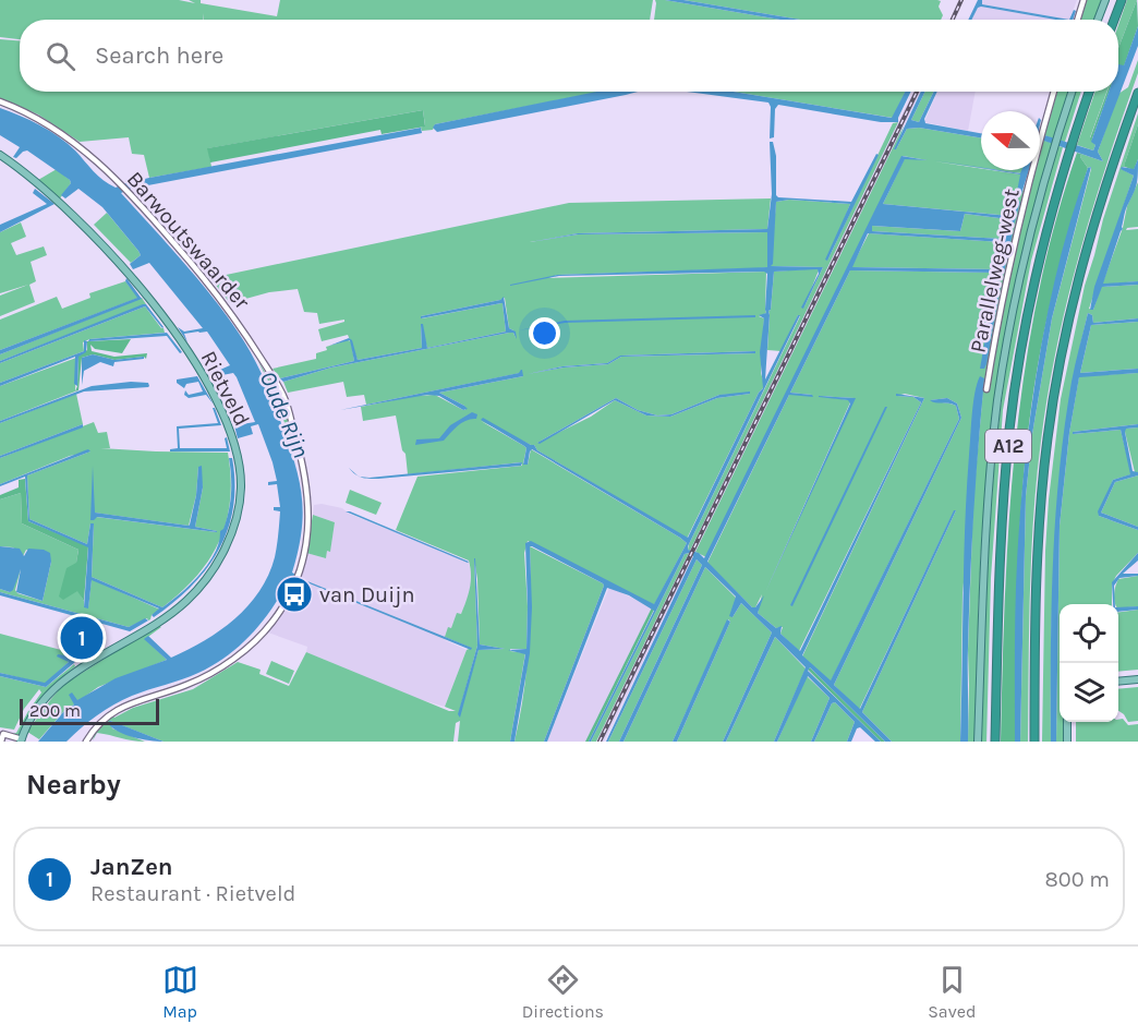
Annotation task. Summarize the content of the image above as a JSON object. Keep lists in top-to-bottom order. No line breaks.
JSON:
{"streets":{"highway":["A12"],"main road":["Rietveld"],"street":["Barwoutswaarder","Parallelweg-west"]},"water":["Oude Rijn"],"places":{"bus stop":["van Duijn"]},"scale_bar":"200 m","north":"left","page":{"search":"Search here","pins":"1","scale":"200 m","heading":"Nearby","list":[{"mark":"1","name":"JanZen","note":"Restaurant · Rietveld","value":"800 m"}],"nav":["Map","Directions","Saved"]}}
